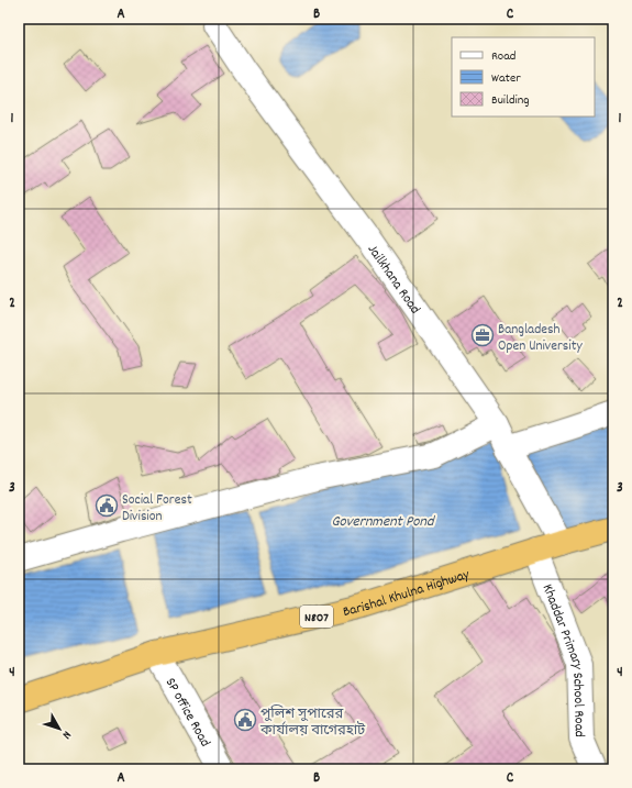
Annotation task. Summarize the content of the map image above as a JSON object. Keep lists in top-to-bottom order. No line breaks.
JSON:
{"streets":{"highway":["Barishal Khulna Highway","N807"],"street":["Jailkhana Road","Khaddar Primary School Road","SP office Road"]},"crossings":[["Jailkhana Road","Barishal Khulna Highway"],["Barishal Khulna Highway","Khaddar Primary School Road"],["Barishal Khulna Highway","SP office Road"]],"water":["Government Pond"],"places":{"office":["Bangladesh Open University"],"public building":["Social Forest Division","পুলিশ সুপারের কার্যালয় বাগেরহাট"]},"legend":["Road","Water","Building"],"north":"bottom right","grid":{"columns":["A","B","C"],"rows":["1","2","3","4"]}}
